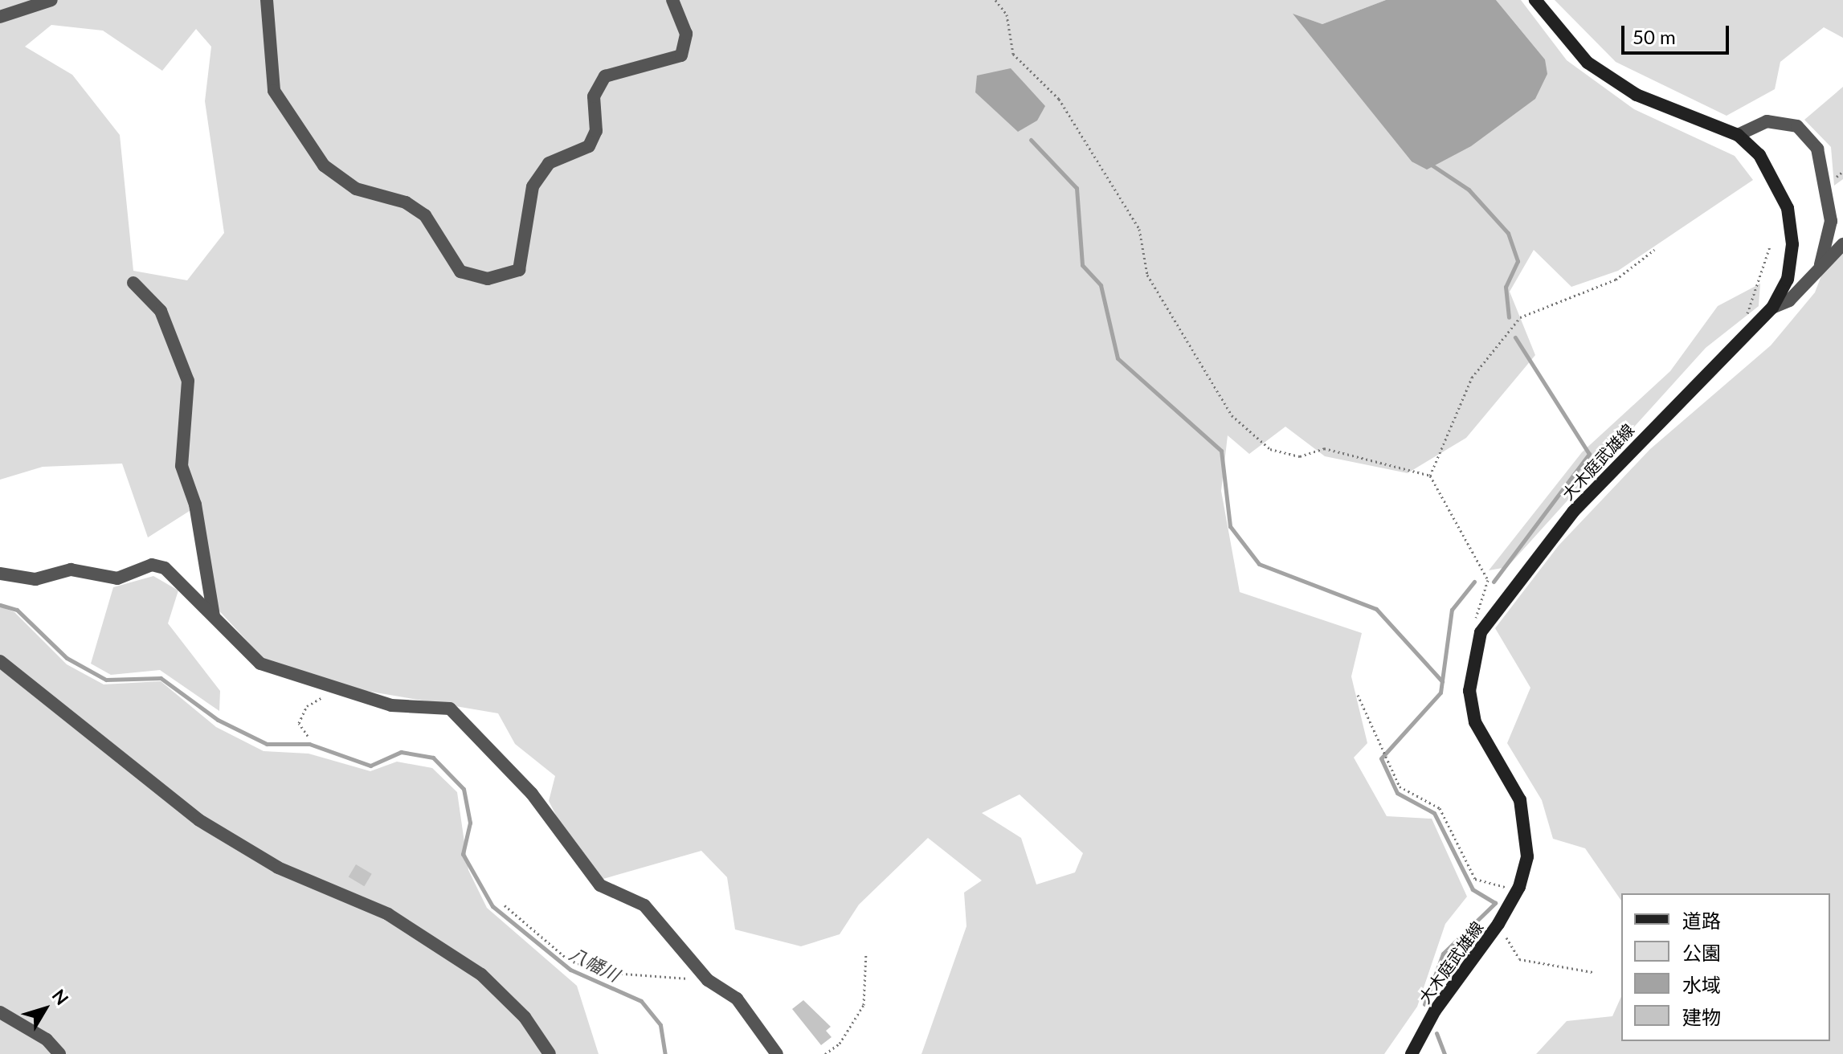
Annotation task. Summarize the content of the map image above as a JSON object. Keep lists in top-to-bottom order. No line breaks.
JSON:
{"streets":{"main road":["大木庭武雄線"]},"water":["八幡川"],"legend":["道路","公園","水域","建物"],"scale_bar":"50 m","north":"top right"}
